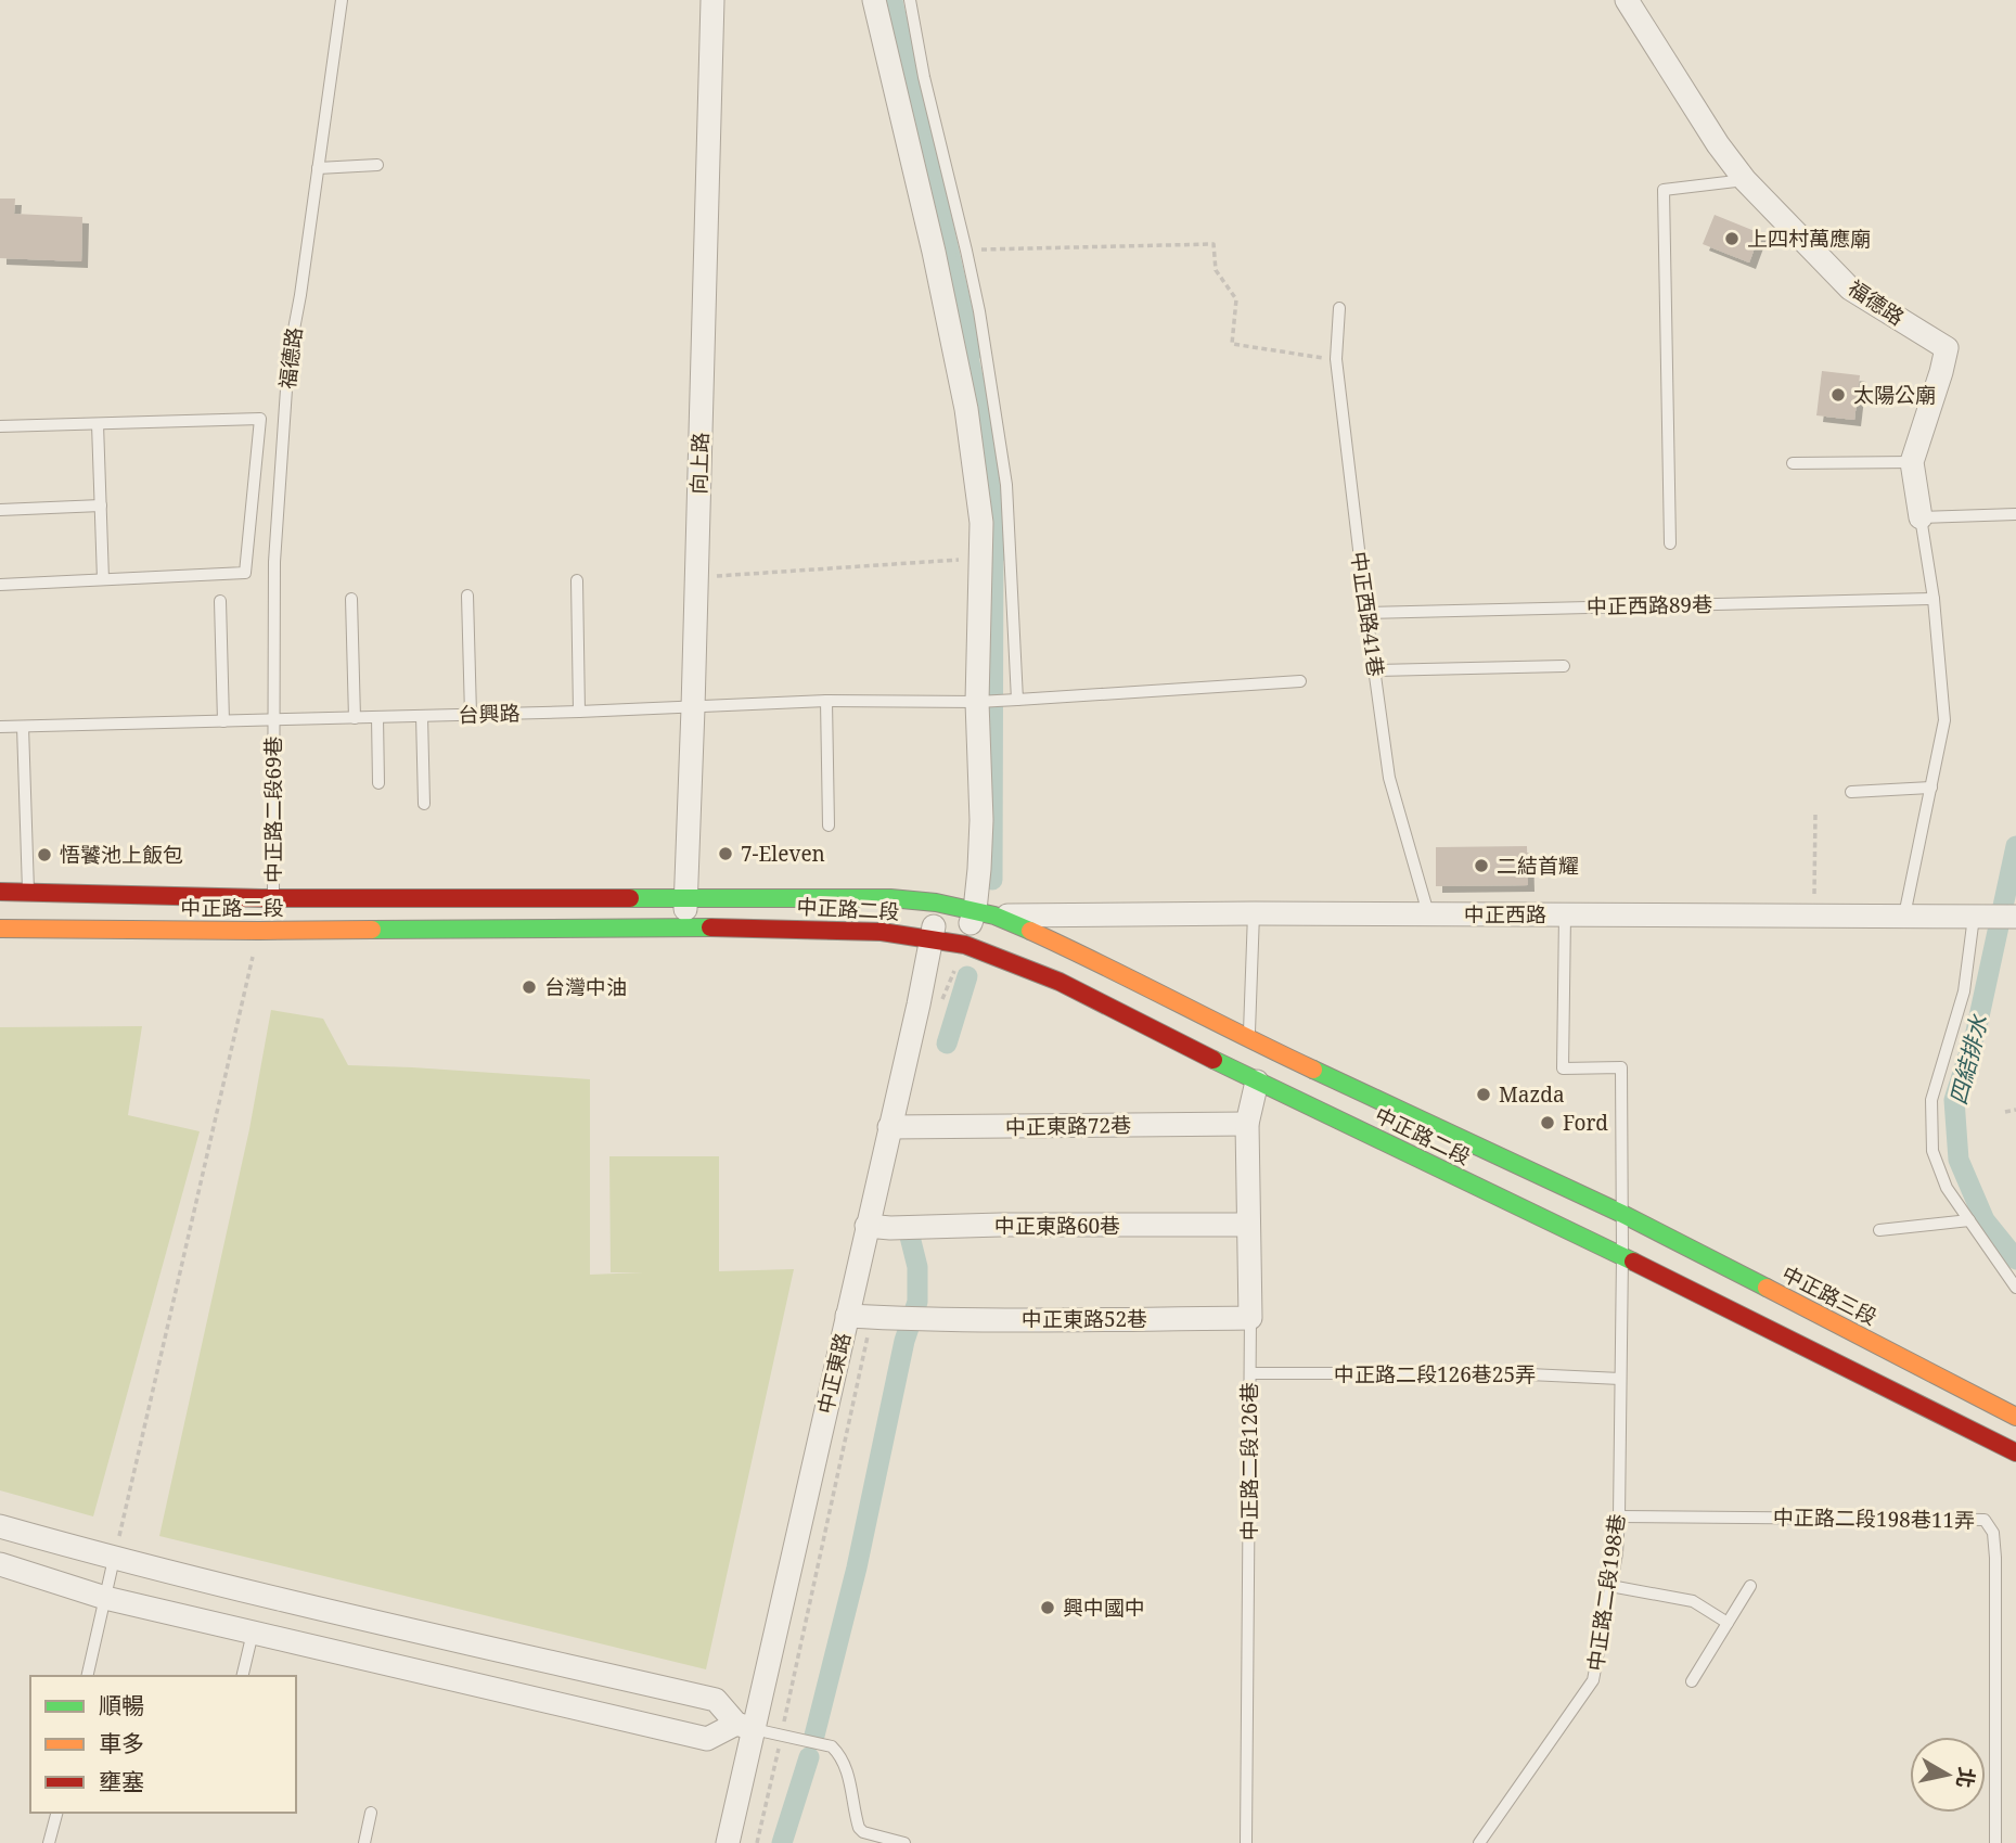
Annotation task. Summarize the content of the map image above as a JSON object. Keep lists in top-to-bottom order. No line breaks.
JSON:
{"streets":{"main road":["中正路二段","中正路三段"],"street":["福德路","向上路","中正西路","中正東路72巷","中正東路60巷","中正東路52巷","中正東路","中正路二段126巷"],"lane":["中正西路89巷","中正西路41巷","台興路","中正路二段69巷","中正路二段126巷25弄","中正路二段198巷11弄","中正路二段198巷"]},"crossings":[["福德路","台興路"],["福德路","中正路二段69巷"],["向上路","台興路"],["向上路","中正路二段"],["中正西路89巷","中正西路41巷"],["中正西路41巷","中正西路"],["台興路","中正路二段69巷"],["中正路二段69巷","中正路二段"],["中正路二段","中正西路"],["中正路二段","中正路三段"],["中正路二段","中正東路"],["中正路二段","中正路二段126巷"],["中正路二段","中正路二段198巷"],["中正西路","中正路二段198巷"],["中正東路72巷","中正東路"],["中正東路72巷","中正路二段126巷"],["中正東路60巷","中正東路"],["中正東路60巷","中正路二段126巷"],["中正路三段","中正路二段198巷"],["中正東路52巷","中正東路"],["中正東路52巷","中正路二段126巷"],["中正路二段126巷25弄","中正路二段126巷"],["中正路二段126巷25弄","中正路二段198巷"],["中正路二段198巷11弄","中正路二段198巷"]],"water":["四結排水"],"places":["上四村萬應廟","太陽公廟","7-Eleven","悟饕池上飯包","二結首耀","台灣中油","Mazda","Ford","興中國中"],"legend":["順暢","車多","壅塞"],"north":"right"}
